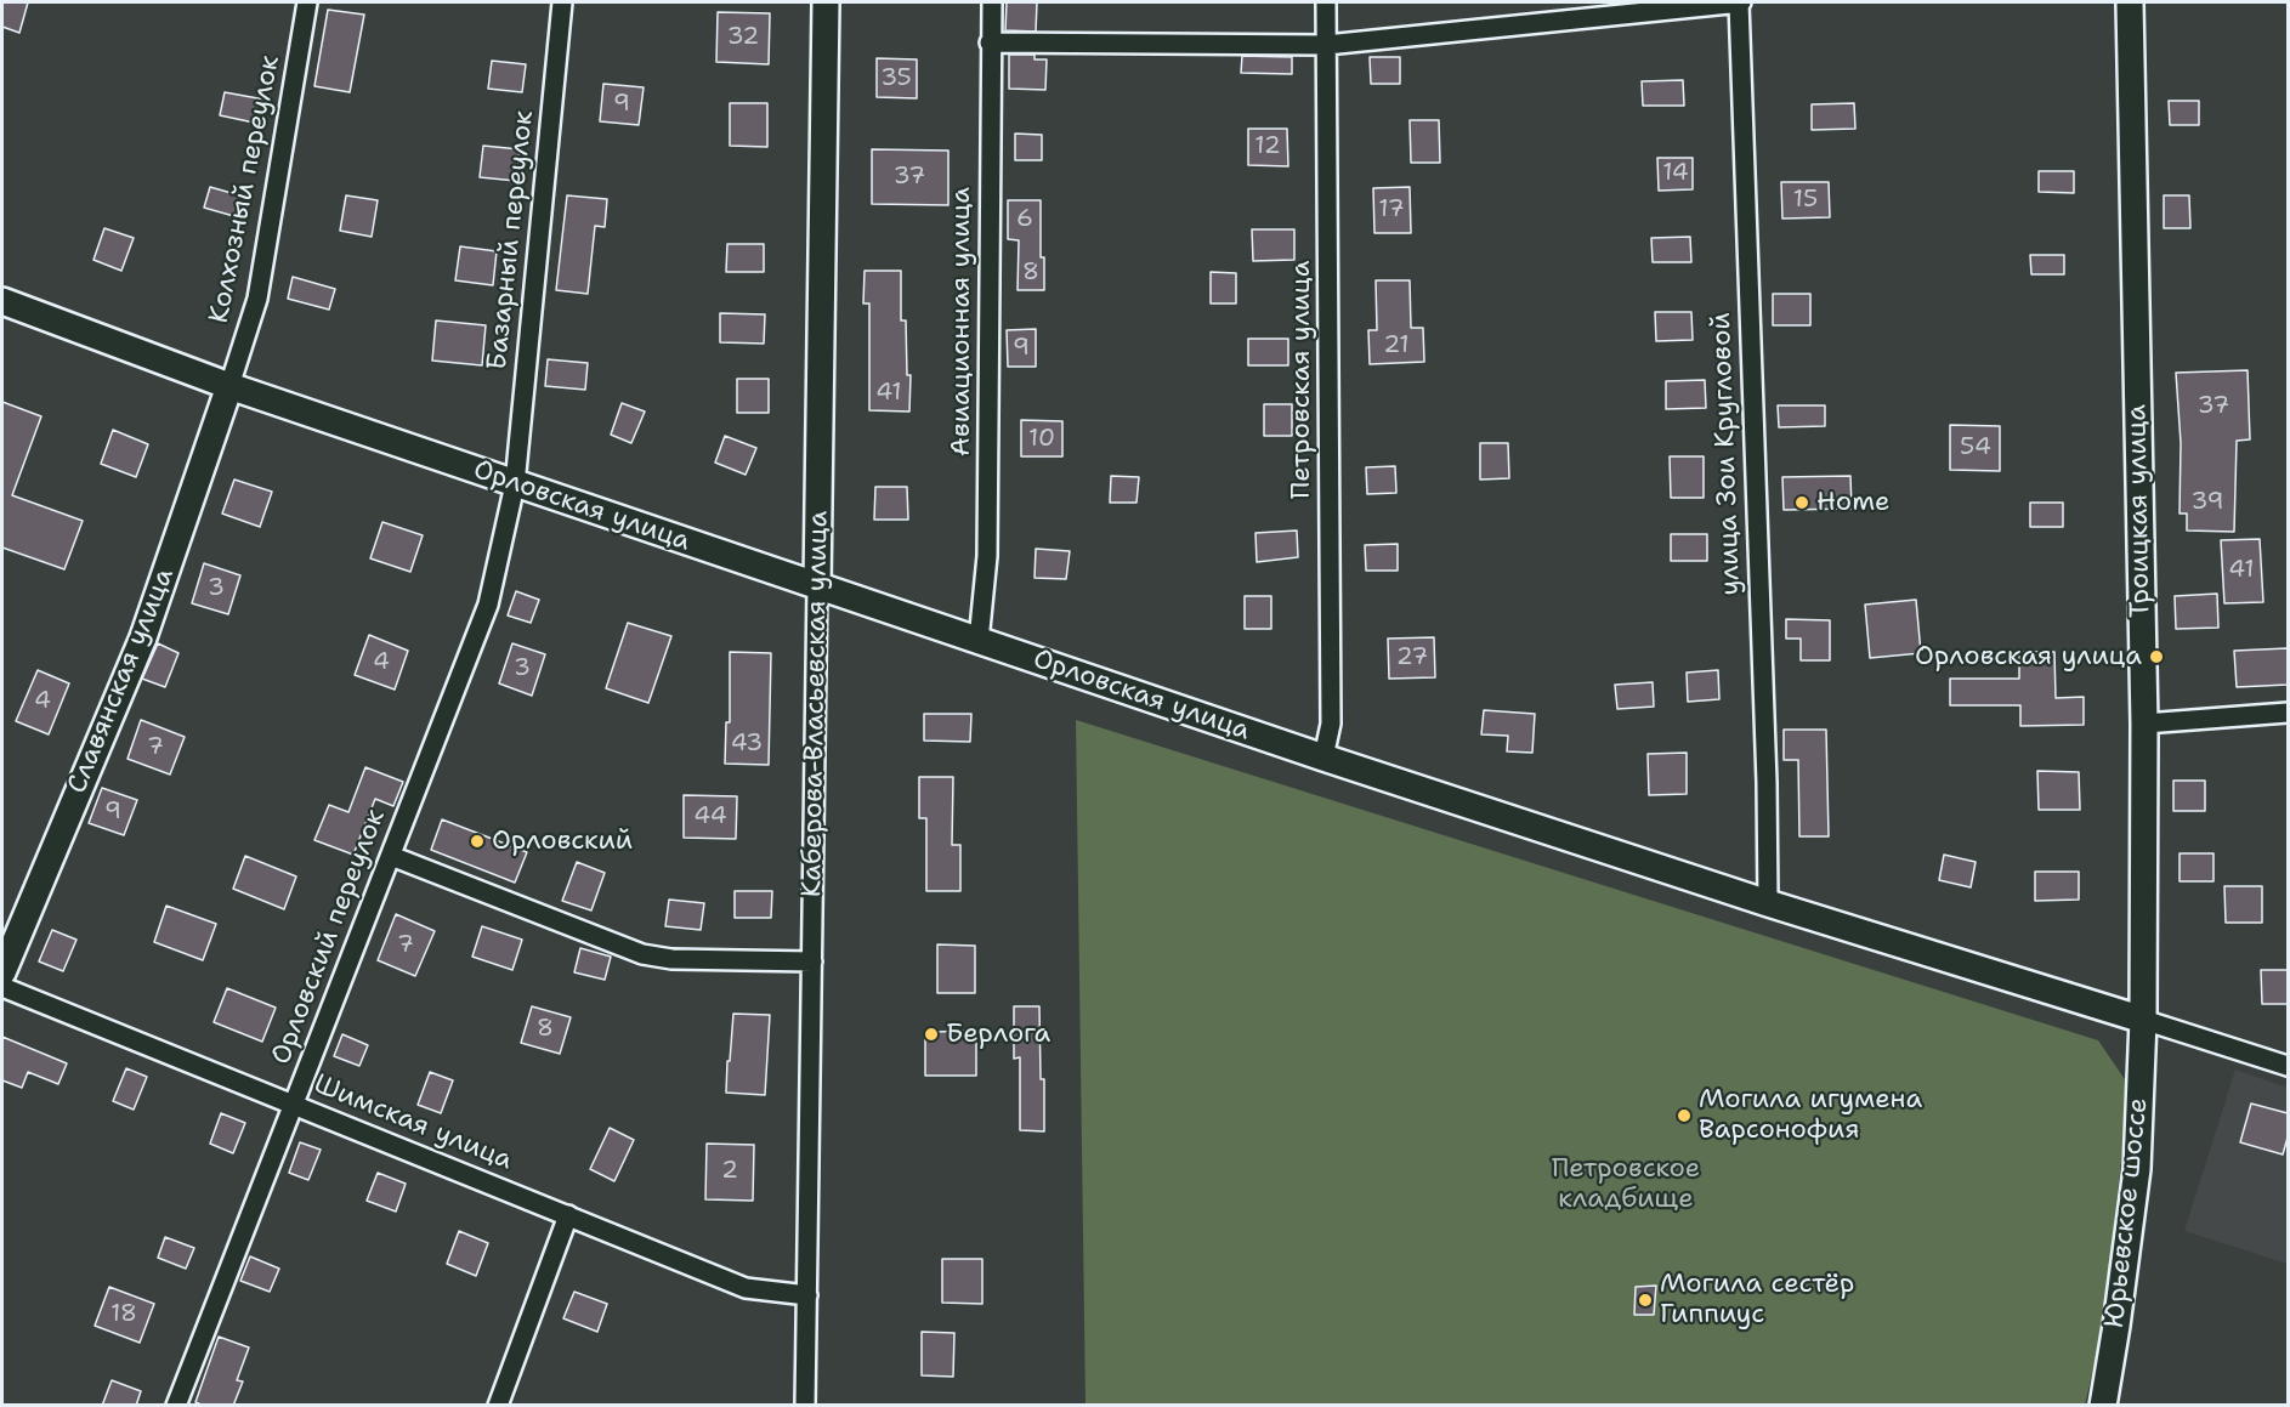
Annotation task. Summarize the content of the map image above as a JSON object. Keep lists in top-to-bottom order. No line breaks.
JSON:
{"streets":{"main road":["Орловская улица","Троицкая улица","Славянская улица","Каберова-Власьевская улица","Юрьевское шоссе"],"street":["Колхозный переулок","Базарный переулок","Авиационная улица","Петровская улица","улица Зои Кругловой","Орловский переулок","Шимская улица"]},"crossings":[["Колхозный переулок","Орловская улица"],["Колхозный переулок","Славянская улица"],["Базарный переулок","Орловская улица"],["Базарный переулок","Орловский переулок"],["Авиационная улица","Орловская улица"],["Петровская улица","Орловская улица"],["улица Зои Кругловой","Орловская улица"],["Орловская улица","Троицкая улица"],["Орловская улица","Славянская улица"],["Орловская улица","Каберова-Власьевская улица"],["Орловская улица","Орловский переулок"],["Орловская улица","Юрьевское шоссе"],["Троицкая улица","Юрьевское шоссе"],["Каберова-Власьевская улица","Шимская улица"],["Орловский переулок","Шимская улица"]],"parks":["Петровское кладбище"],"places":["Home","Орловская улица","Орловский","Берлога","Могила игумена Варсонофия","Могила сестёр Гиппиус"],"house_numbers":["32","35","9","12","14","37","15","17","6","8","21","9","41","37","10","54","39","41","3","27","4","3","4","43","7","9","44","7","8","2","18"]}
